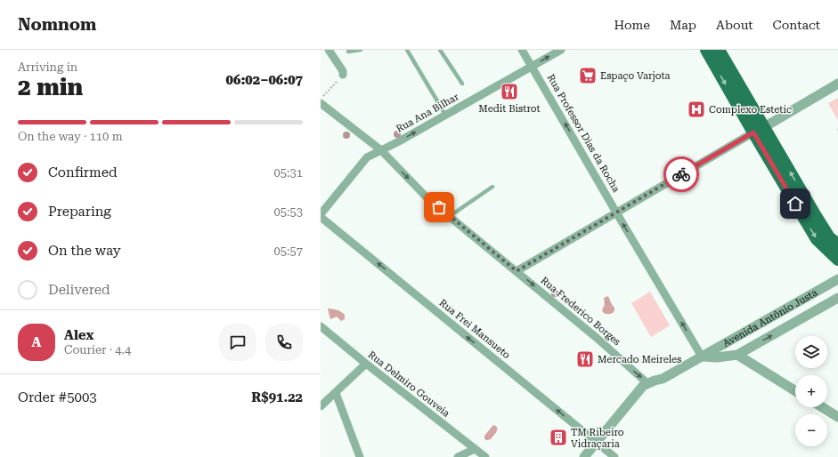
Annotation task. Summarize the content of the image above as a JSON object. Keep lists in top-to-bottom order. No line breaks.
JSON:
{"streets":{"street":["Rua Ana Bilhar","Rua Professor Dias da Rocha","Rua Frederico Borges","Avenida Antônio Justa","Rua Frei Mansueto","Rua Delmiro Gouveia"]},"crossings":[["Rua Ana Bilhar","Rua Professor Dias da Rocha"],["Rua Ana Bilhar","Rua Frederico Borges"],["Rua Professor Dias da Rocha","Avenida Antônio Justa"],["Rua Frederico Borges","Avenida Antônio Justa"],["Avenida Antônio Justa","Rua Frei Mansueto"]],"one_way":["Rua Ana Bilhar","Rua Professor Dias da Rocha","Rua Frederico Borges","Rua Frei Mansueto"],"places":{"supermarket":["Espaço Varjota"],"restaurant":["Medit Bistrot","Mercado Meireles"],"hospital":["Complexo Estetic"],"building":["TM Ribeiro Vidraçaria"]},"page":{"header":"Nomnom","nav":["Home","Map","About","Contact"],"heading":["2 min","Arriving in","06:02–06:07"],"panel":["Alex","Courier · 4.4","Order #5003","R$91.22"],"bar":"On the way · 110 m","list":[["Confirmed","05:31"],["Preparing","05:53"],["On the way","05:57"],"Delivered"],"round":"A","map_buttons":["+","−"]}}
